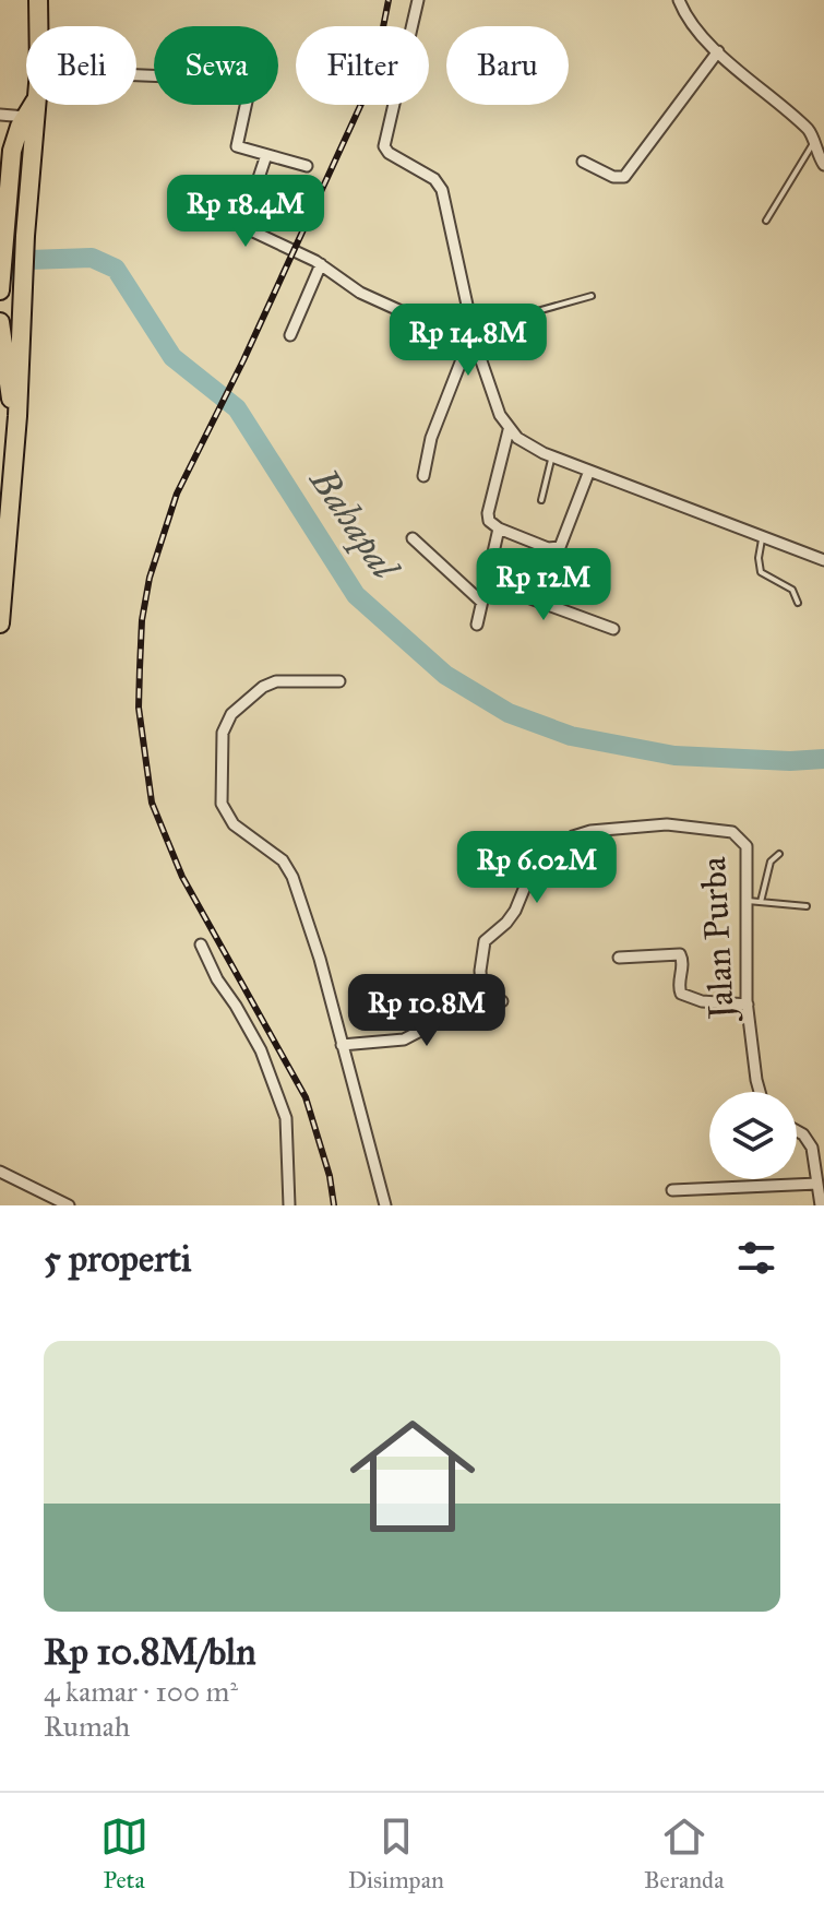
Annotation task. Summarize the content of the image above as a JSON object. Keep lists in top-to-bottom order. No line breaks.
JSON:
{"streets":{"street":["Jalan Purba"]},"water":["Bahapal"],"page":{"chip":["Beli","Sewa","Filter","Baru"],"price":["Rp 18.4M","Rp 14.8M","Rp 12M","Rp 6.02M","Rp 10.8M"],"heading":"5 properti","list":[{"name":"Rp 10.8M/bln","note":"4 kamar · 100 m² · Rumah"}],"tabs":["Peta","Disimpan","Beranda"]}}
